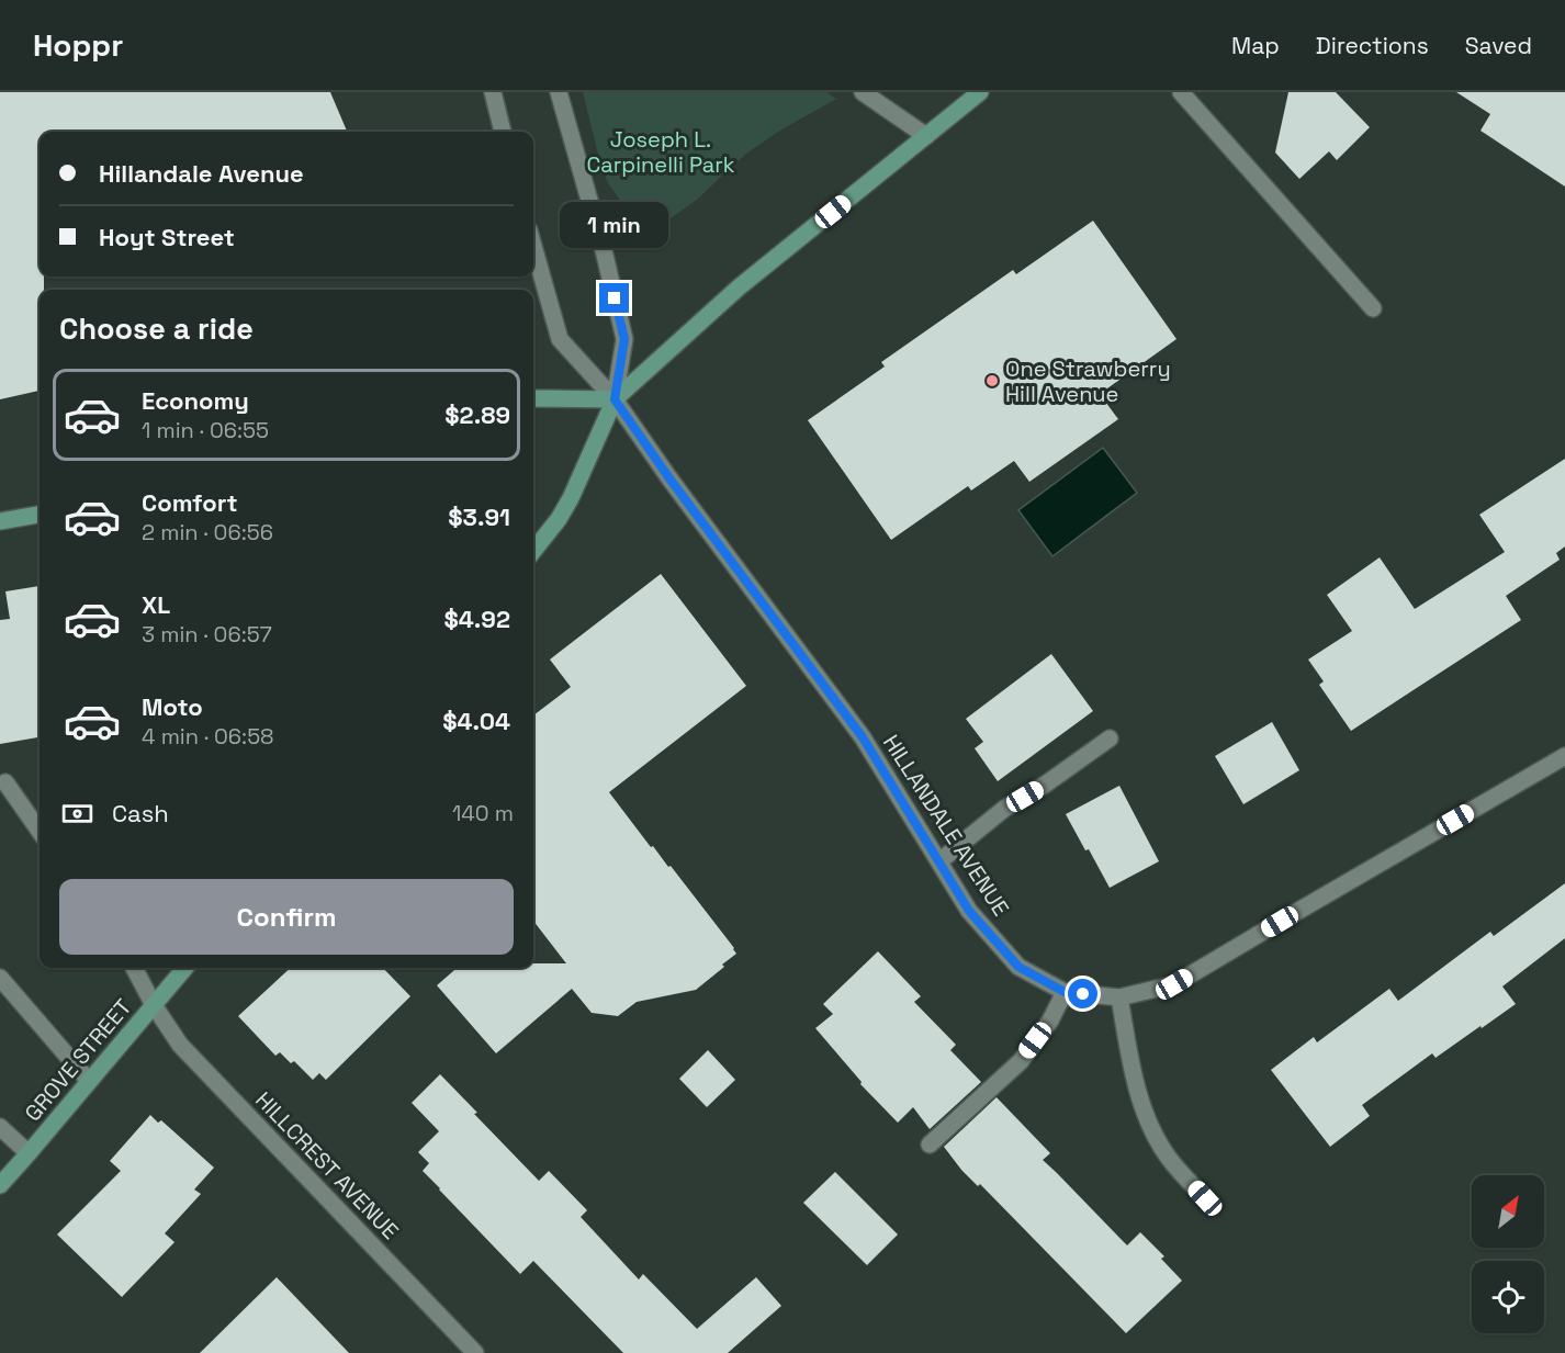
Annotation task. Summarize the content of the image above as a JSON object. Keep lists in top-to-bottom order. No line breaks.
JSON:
{"streets":{"main road":["GROVE STREET"],"street":["HILLANDALE AVENUE","HILLCREST AVENUE"]},"crossings":[["GROVE STREET","HILLCREST AVENUE"]],"parks":["Joseph L. Carpinelli Park"],"places":["One Strawberry Hill Avenue"],"north":"top right","page":{"header":"Hoppr","nav":["Map","Directions","Saved"],"banner":["Hillandale Avenue","Hoyt Street"],"bubble":"1 min","heading":"Choose a ride","list":[{"name":"Economy","note":"1 min · 06:55","value":"$2.89"},{"name":"Comfort","note":"2 min · 06:56","value":"$3.91"},{"name":"XL","note":"3 min · 06:57","value":"$4.92"},{"name":"Moto","note":"4 min · 06:58","value":"$4.04"}],"pay":["Cash","140 m"],"buttons":"Confirm"}}
